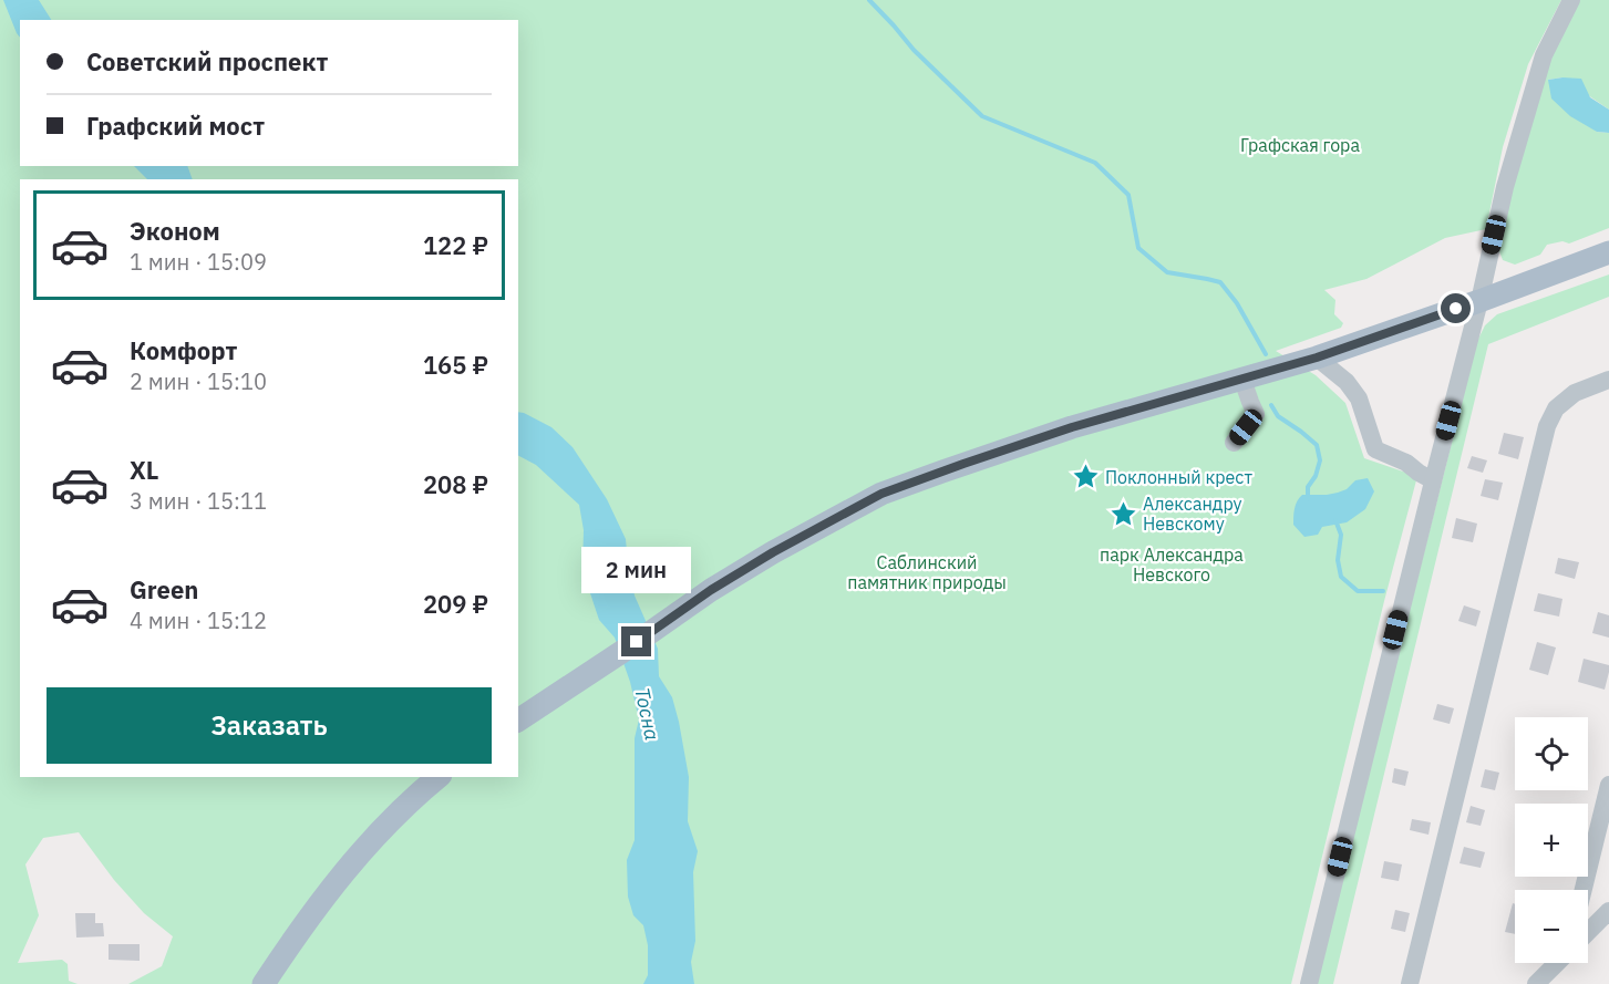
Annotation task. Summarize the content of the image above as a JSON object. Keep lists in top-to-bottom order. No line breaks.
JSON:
{"water":["Тосна"],"parks":["Графская гора","парк Александра Невского","Саблинский памятник природы"],"places":{"place":["Поклонный крест","Александру Невскому"]},"page":{"banner":["Советский проспект","Графский мост"],"list":[{"name":"Эконом","note":"1 мин · 15:09","value":"122 ₽"},{"name":"Комфорт","note":"2 мин · 15:10","value":"165 ₽"},{"name":"XL","note":"3 мин · 15:11","value":"208 ₽"},{"name":"Green","note":"4 мин · 15:12","value":"209 ₽"}],"bubble":"2 мин","buttons":"Заказать","map_buttons":["+","−"]}}
